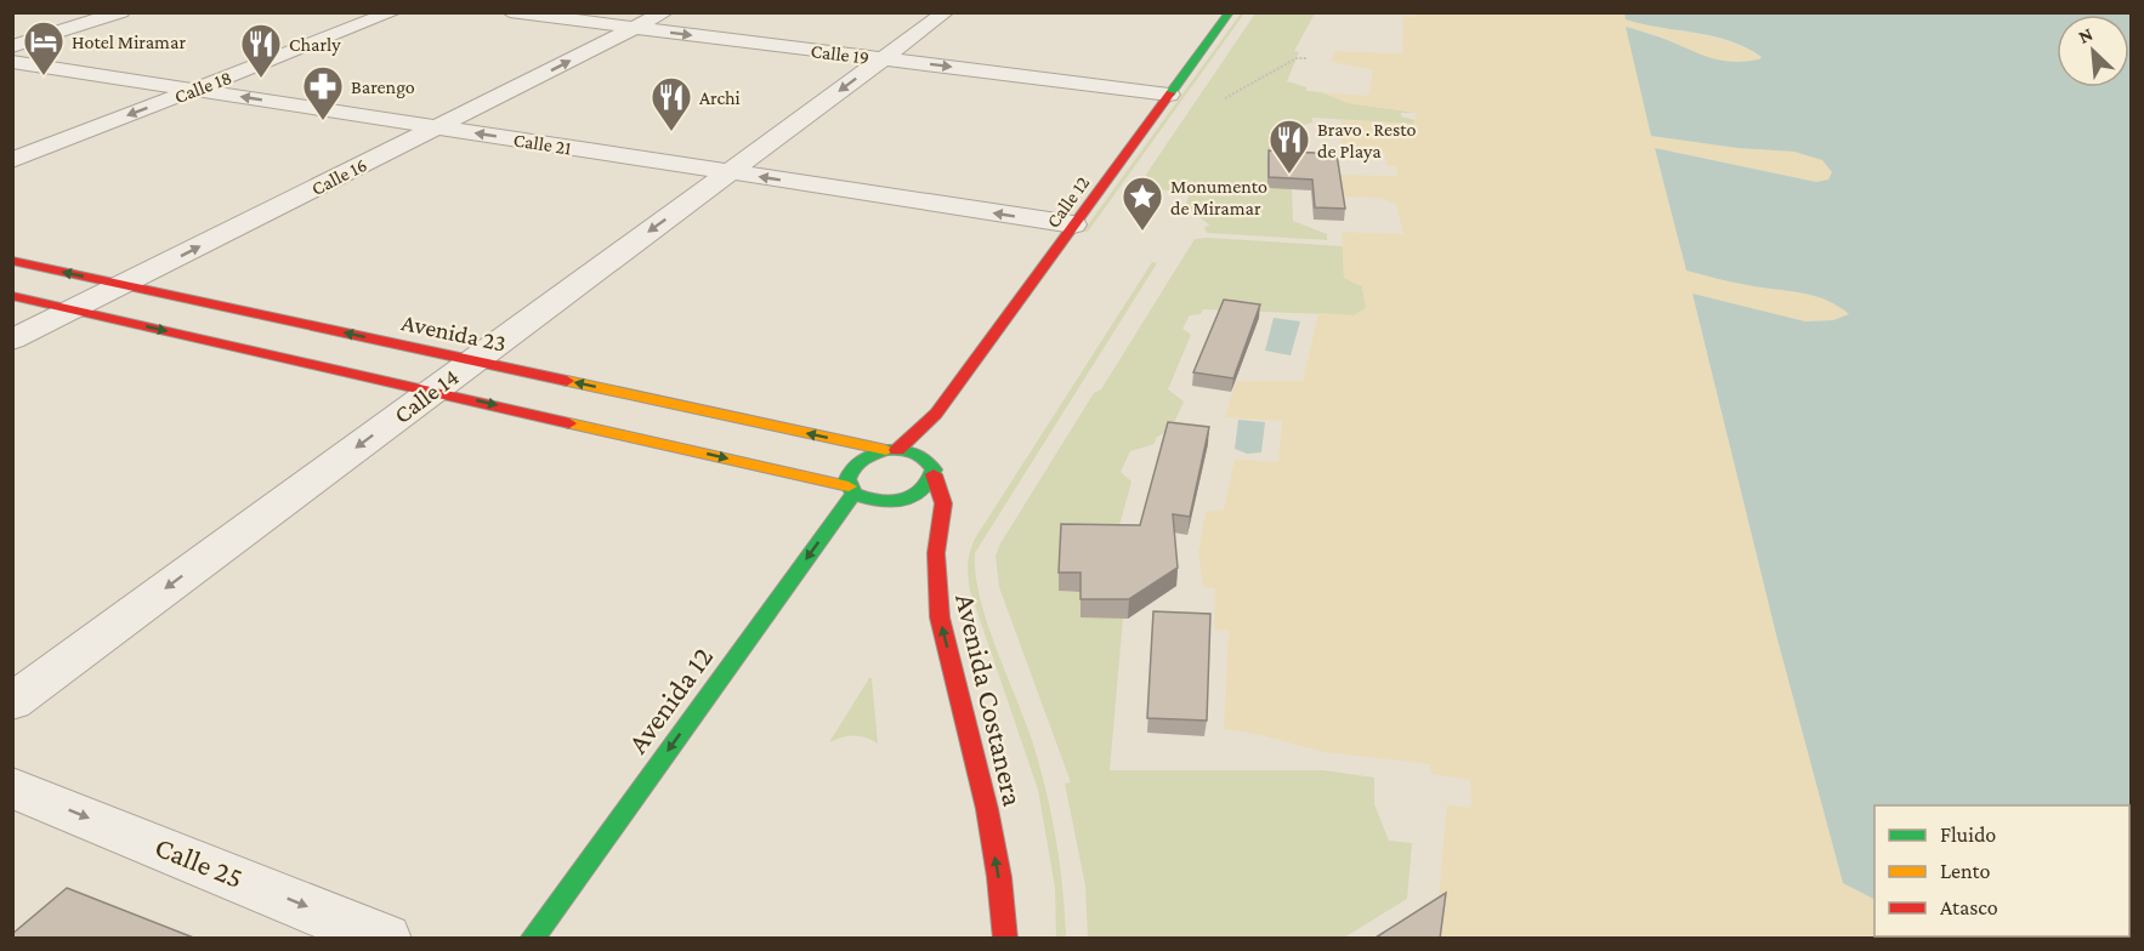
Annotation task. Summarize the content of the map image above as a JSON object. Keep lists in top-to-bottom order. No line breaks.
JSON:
{"streets":{"main road":["Calle 12","Avenida 23","Avenida 12","Avenida Costanera"],"street":["Calle 19","Calle 18","Calle 21","Calle 16","Calle 14","Calle 25"]},"crossings":[["Calle 19","Calle 16"],["Calle 19","Calle 12"],["Calle 19","Calle 14"],["Calle 18","Calle 21"],["Calle 21","Calle 16"],["Calle 21","Calle 12"],["Calle 21","Calle 14"],["Calle 16","Avenida 23"],["Calle 12","Avenida 23"],["Calle 12","Avenida 12"],["Calle 12","Avenida Costanera"],["Avenida 23","Calle 14"],["Avenida 23","Avenida 12"],["Avenida 23","Avenida Costanera"],["Avenida 12","Avenida Costanera"]],"one_way":["Calle 19","Calle 21","Calle 16","Calle 14","Avenida 12","Avenida Costanera","Calle 25"],"places":{"hotel":["Hotel Miramar"],"restaurant":["Charly","Archi","Bravo . Resto de Playa"],"pharmacy":["Barengo"],"place":["Monumento de Miramar"]},"legend":["Fluido","Lento","Atasco"],"north":"top left"}
